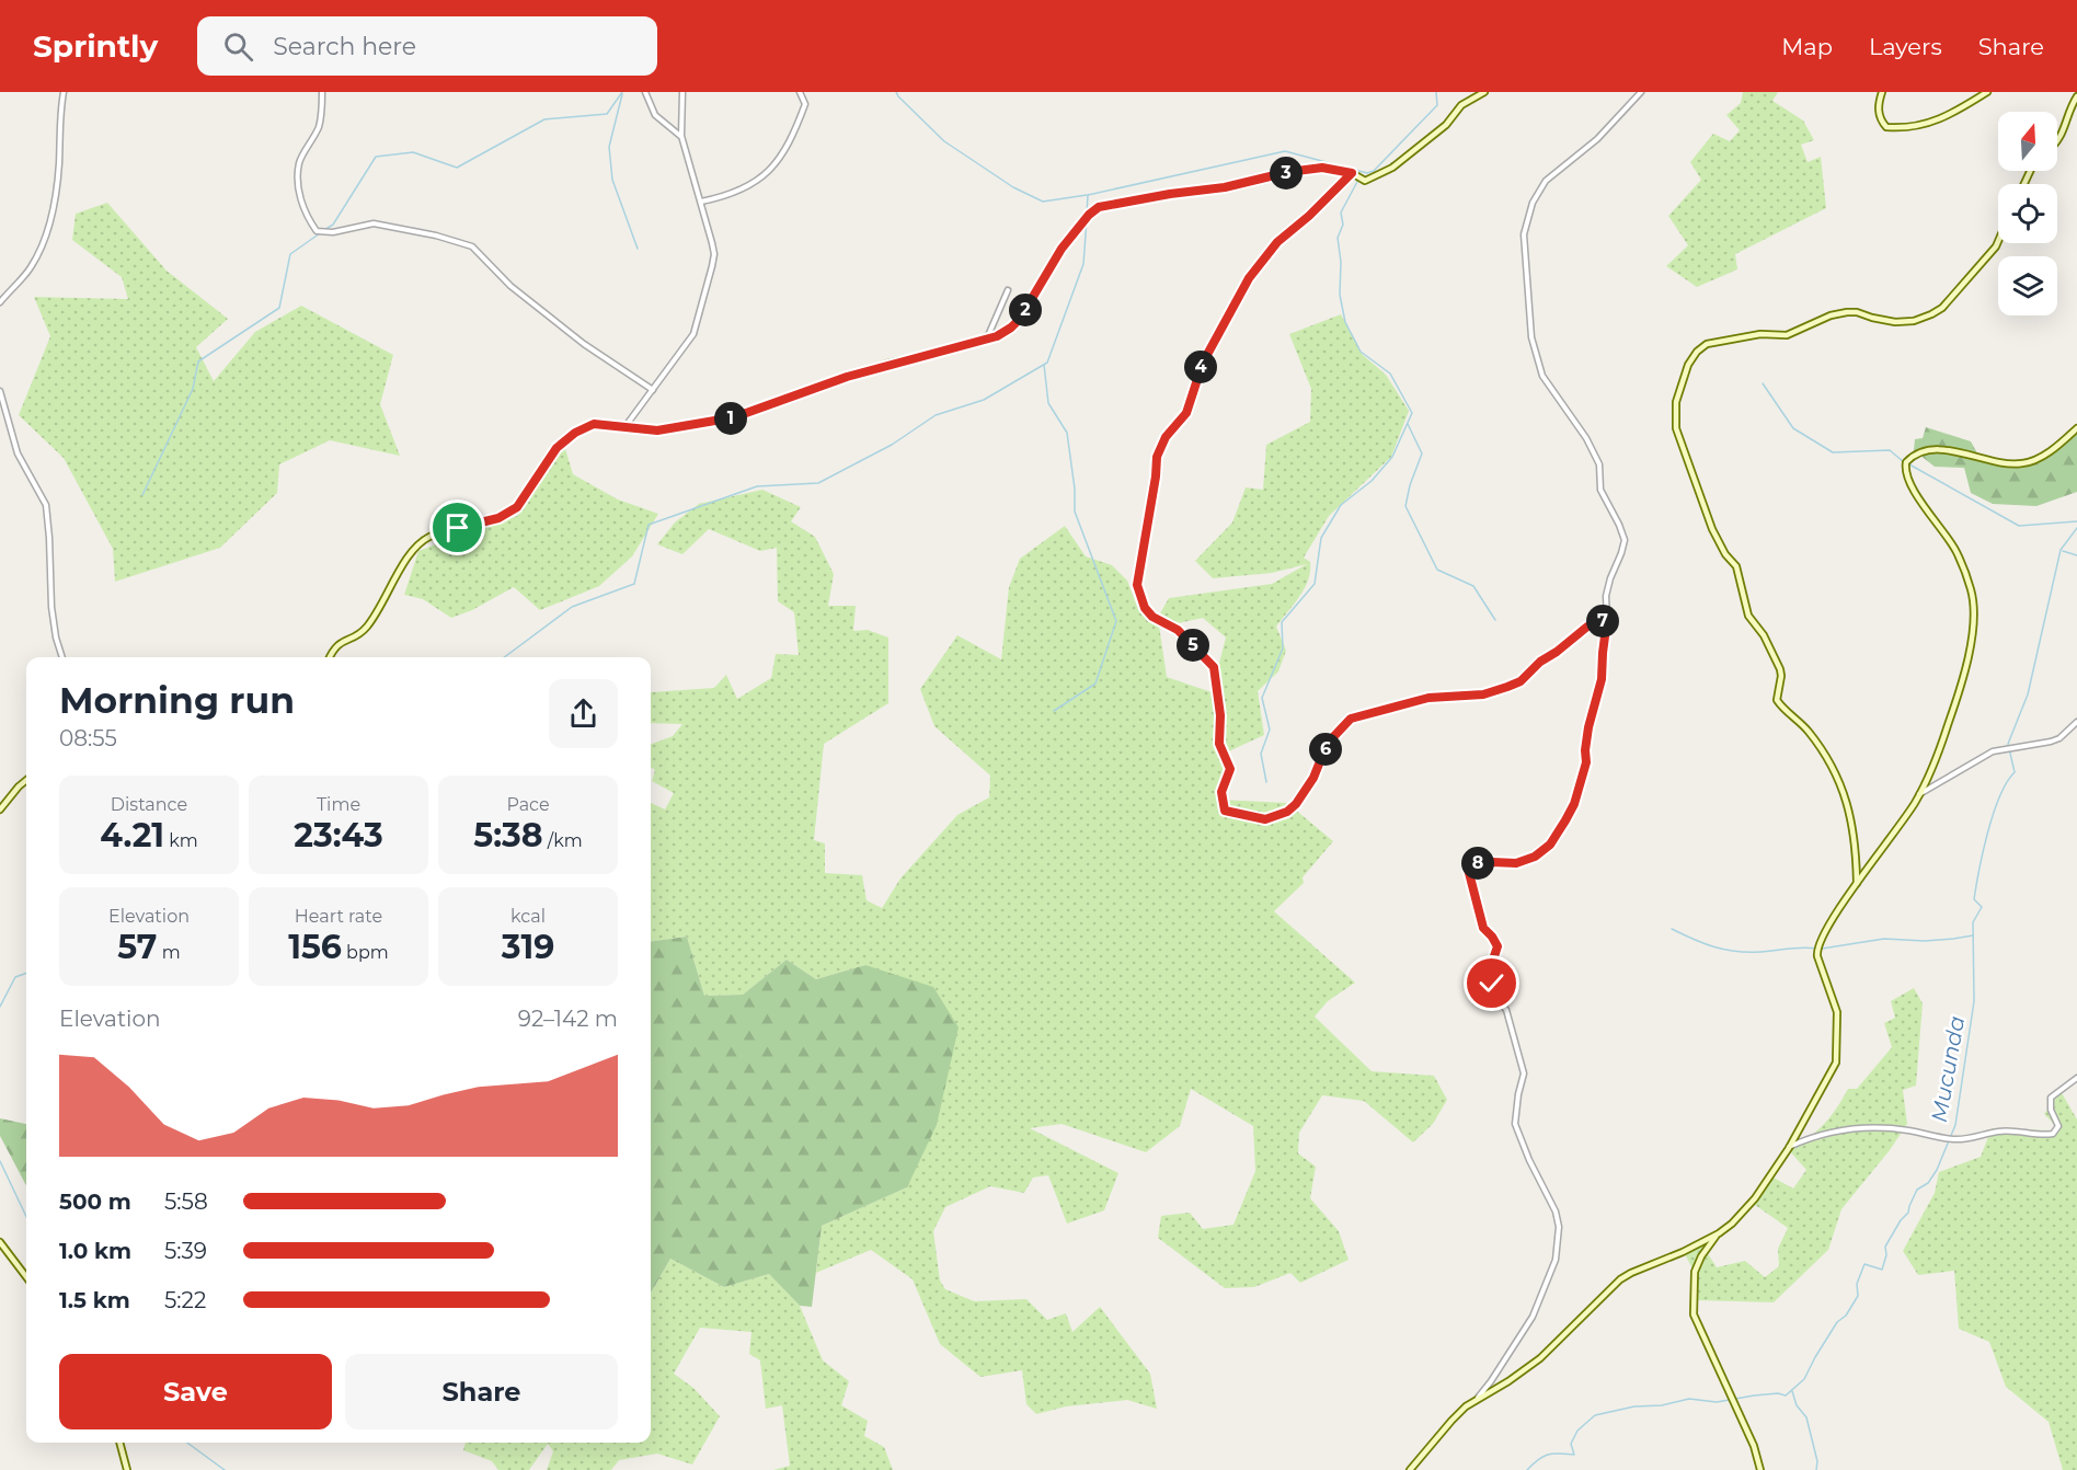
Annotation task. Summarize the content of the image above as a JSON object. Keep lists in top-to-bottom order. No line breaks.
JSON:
{"water":["Mucunda"],"north":"top","page":{"header":"Sprintly","search":"Search here","nav":["Map","Layers","Share"],"pins":["3","2","4","1","7","5","6","8"],"heading":["Morning run","08:55"],"stats":[["Distance","4.21 km"],["Time","23:43"],["Pace","5:38 /km"],["Elevation","57 m"],["Heart rate","156 bpm"],["kcal","319"]],"chart":["Elevation","92–142 m"],"list":[{"name":"500 m","note":"5:58"},{"name":"1.0 km","note":"5:39"},{"name":"1.5 km","note":"5:22"}],"buttons":["Save","Share"]}}
